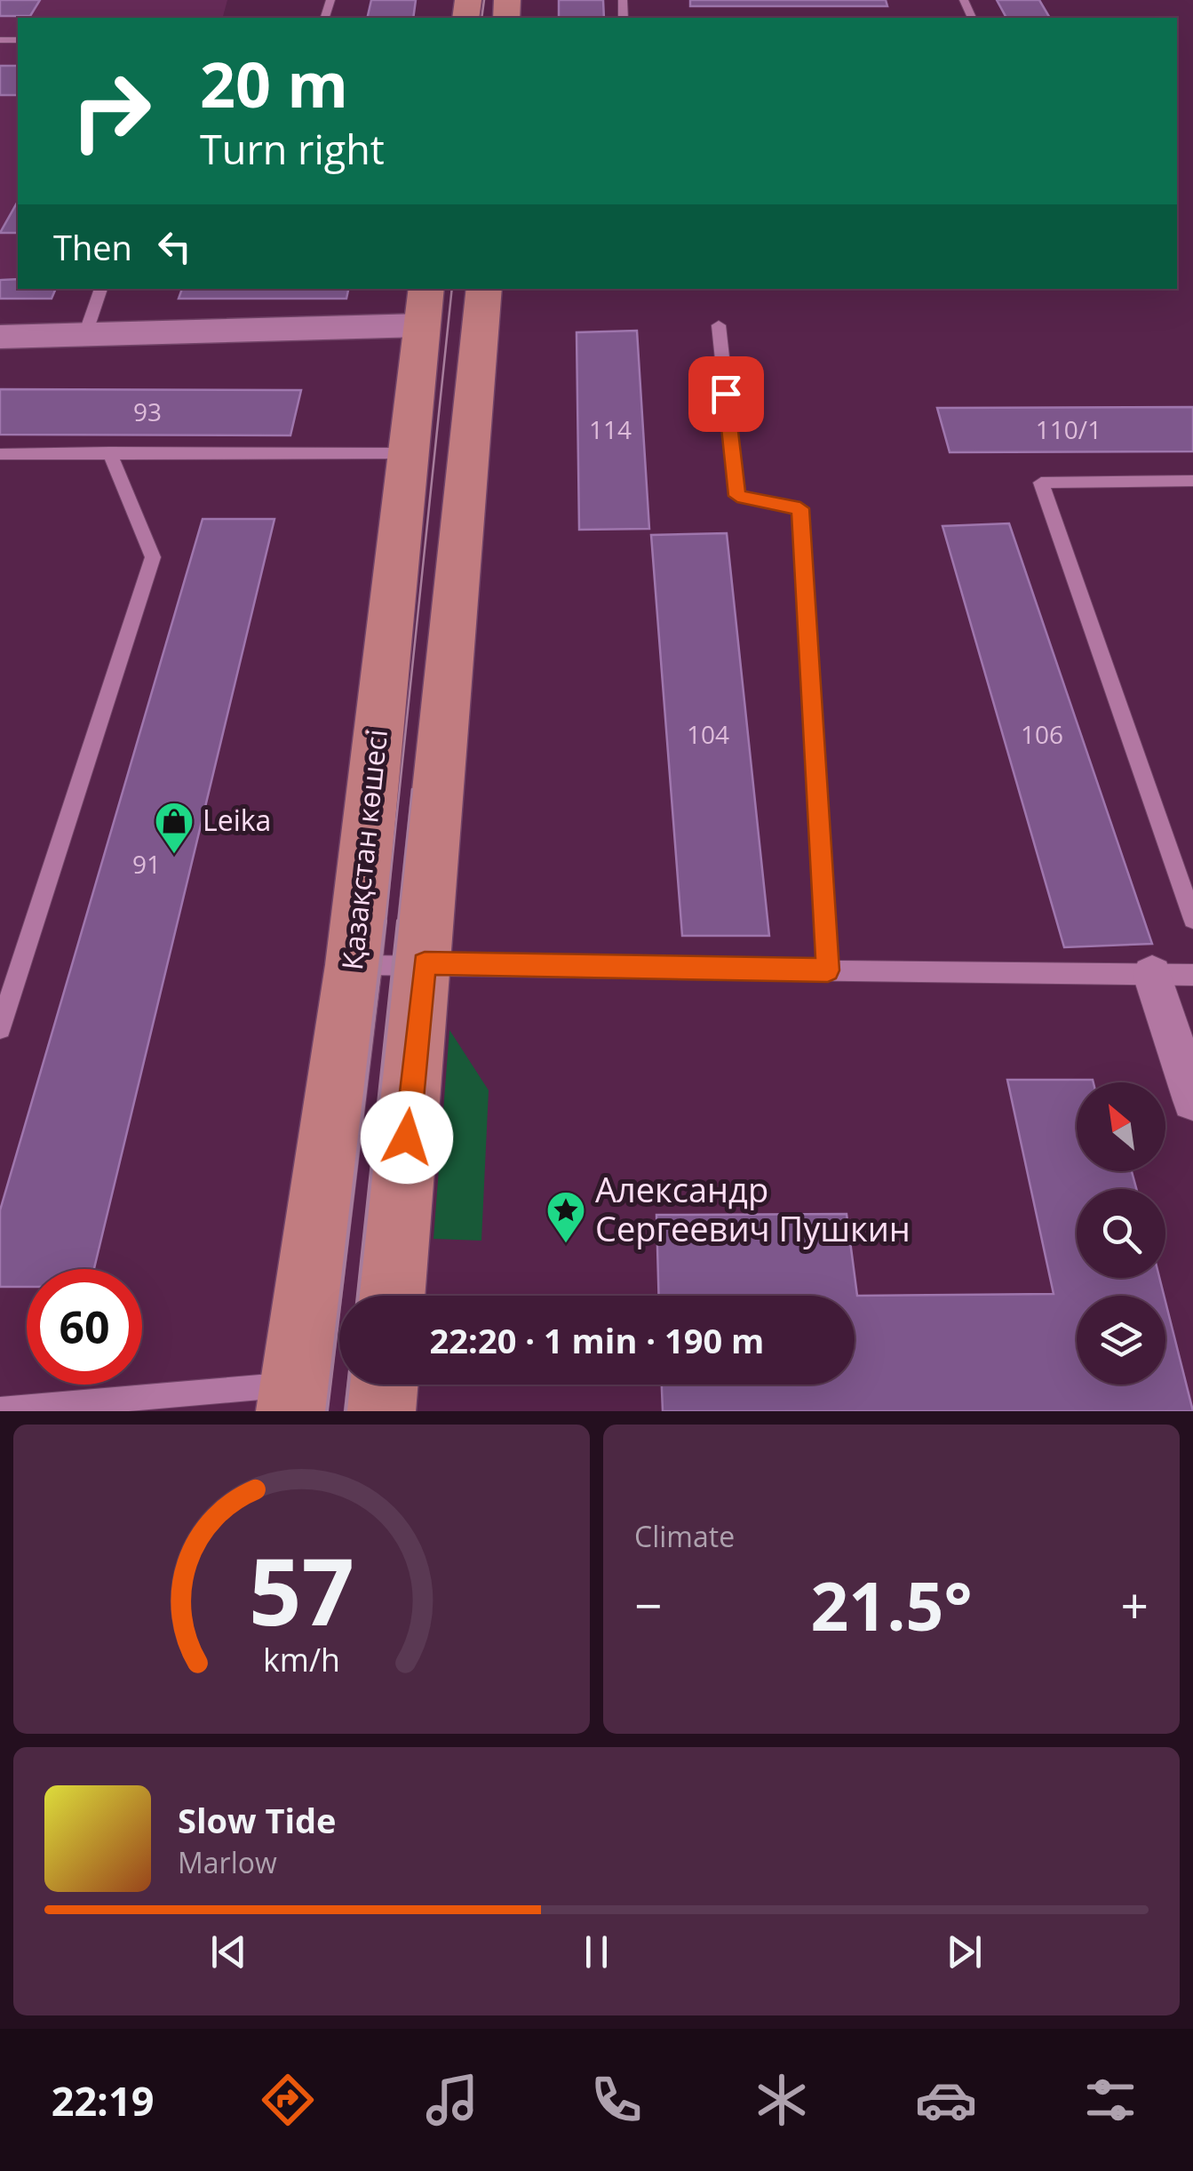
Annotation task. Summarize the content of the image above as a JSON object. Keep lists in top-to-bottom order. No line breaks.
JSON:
{"streets":{"main road":["Қазақстан көшесі"]},"places":{"shop":["Leika"],"place":["Александр Сергеевич Пушкин"]},"house_numbers":["93","114","110/1","104","106","91"],"north":"top left","page":{"turn":["20 m","Turn right"],"then":"Then","limit":"60","trip":"22:20 · 1 min · 190 m","tile":"Climate","heat":["−","21.5°","+"],"song":["Slow Tide","Marlow"],"tabs":"22:19","gauge":["57","km/h"]}}
